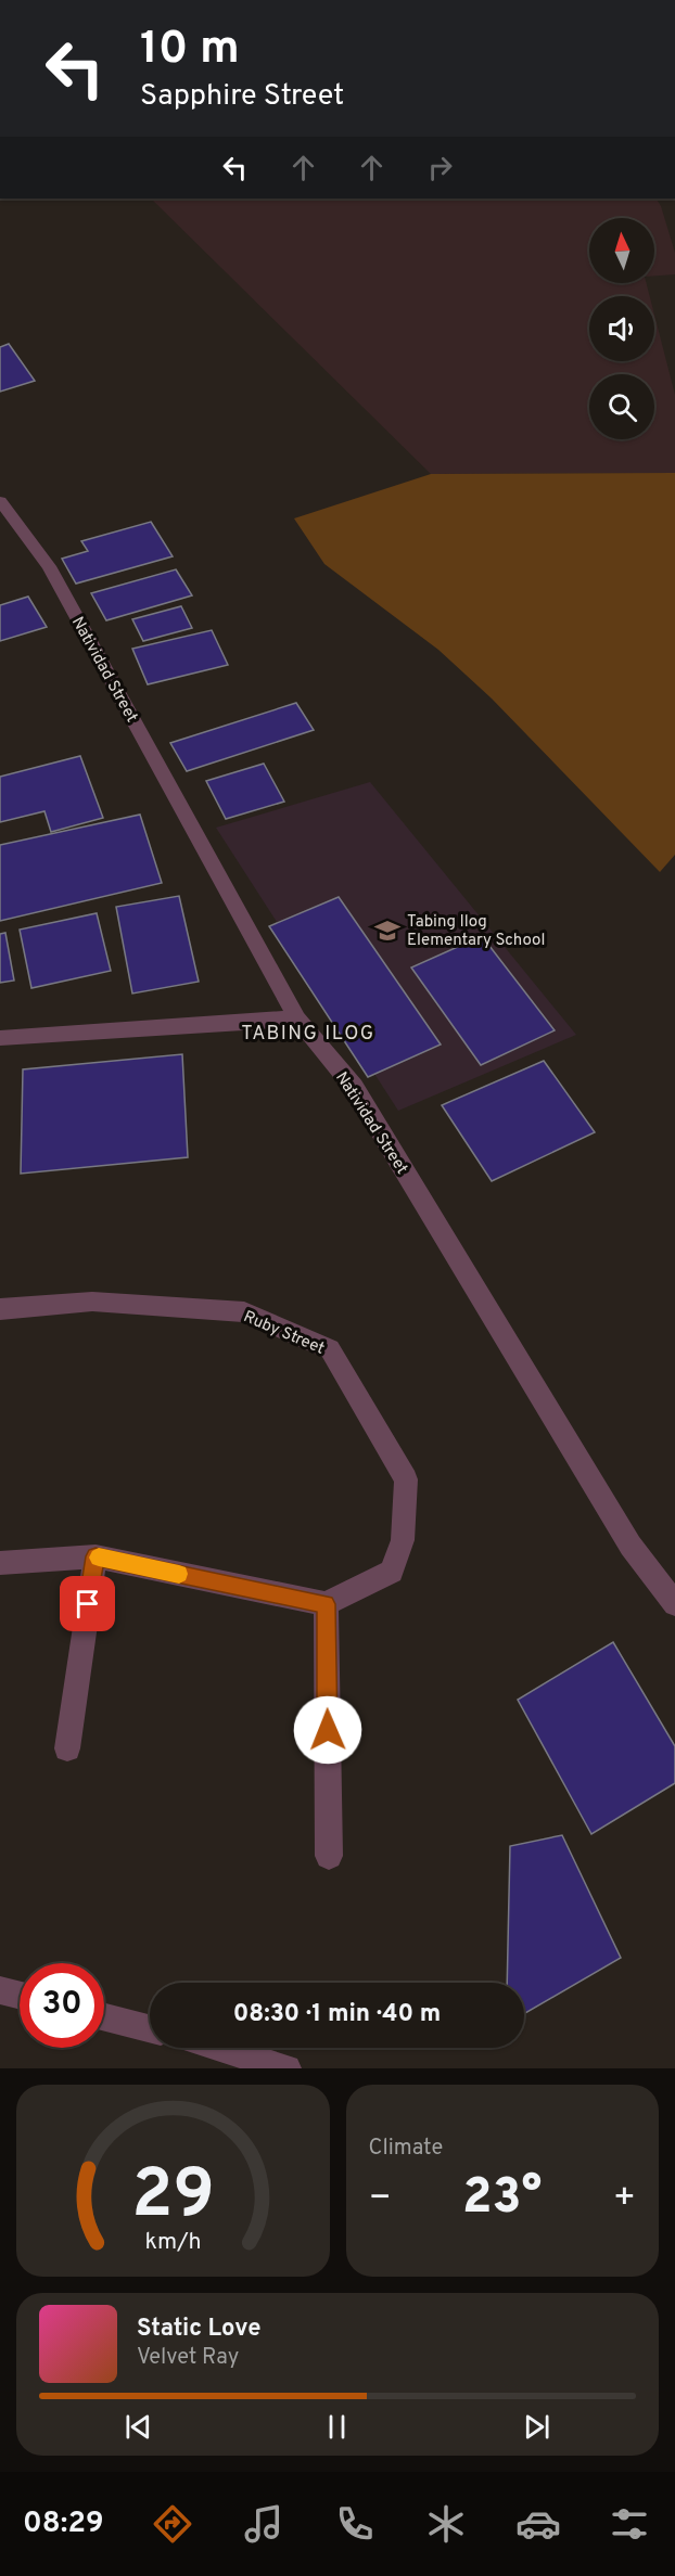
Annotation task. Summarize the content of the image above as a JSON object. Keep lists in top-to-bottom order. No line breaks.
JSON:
{"streets":{"street":["Natividad Street","Ruby Street"]},"districts":["TABING ILOG"],"places":{"school or university":["Tabing Ilog Elementary School"]},"north":"top","page":{"turn":["10 m","Sapphire Street"],"limit":"30","trip":"08:30 · 1 min · 40 m","tile":"Climate","heat":["−","23°","+"],"song":["Static Love","Velvet Ray"],"tabs":"08:29","gauge":["29","km/h"]}}
